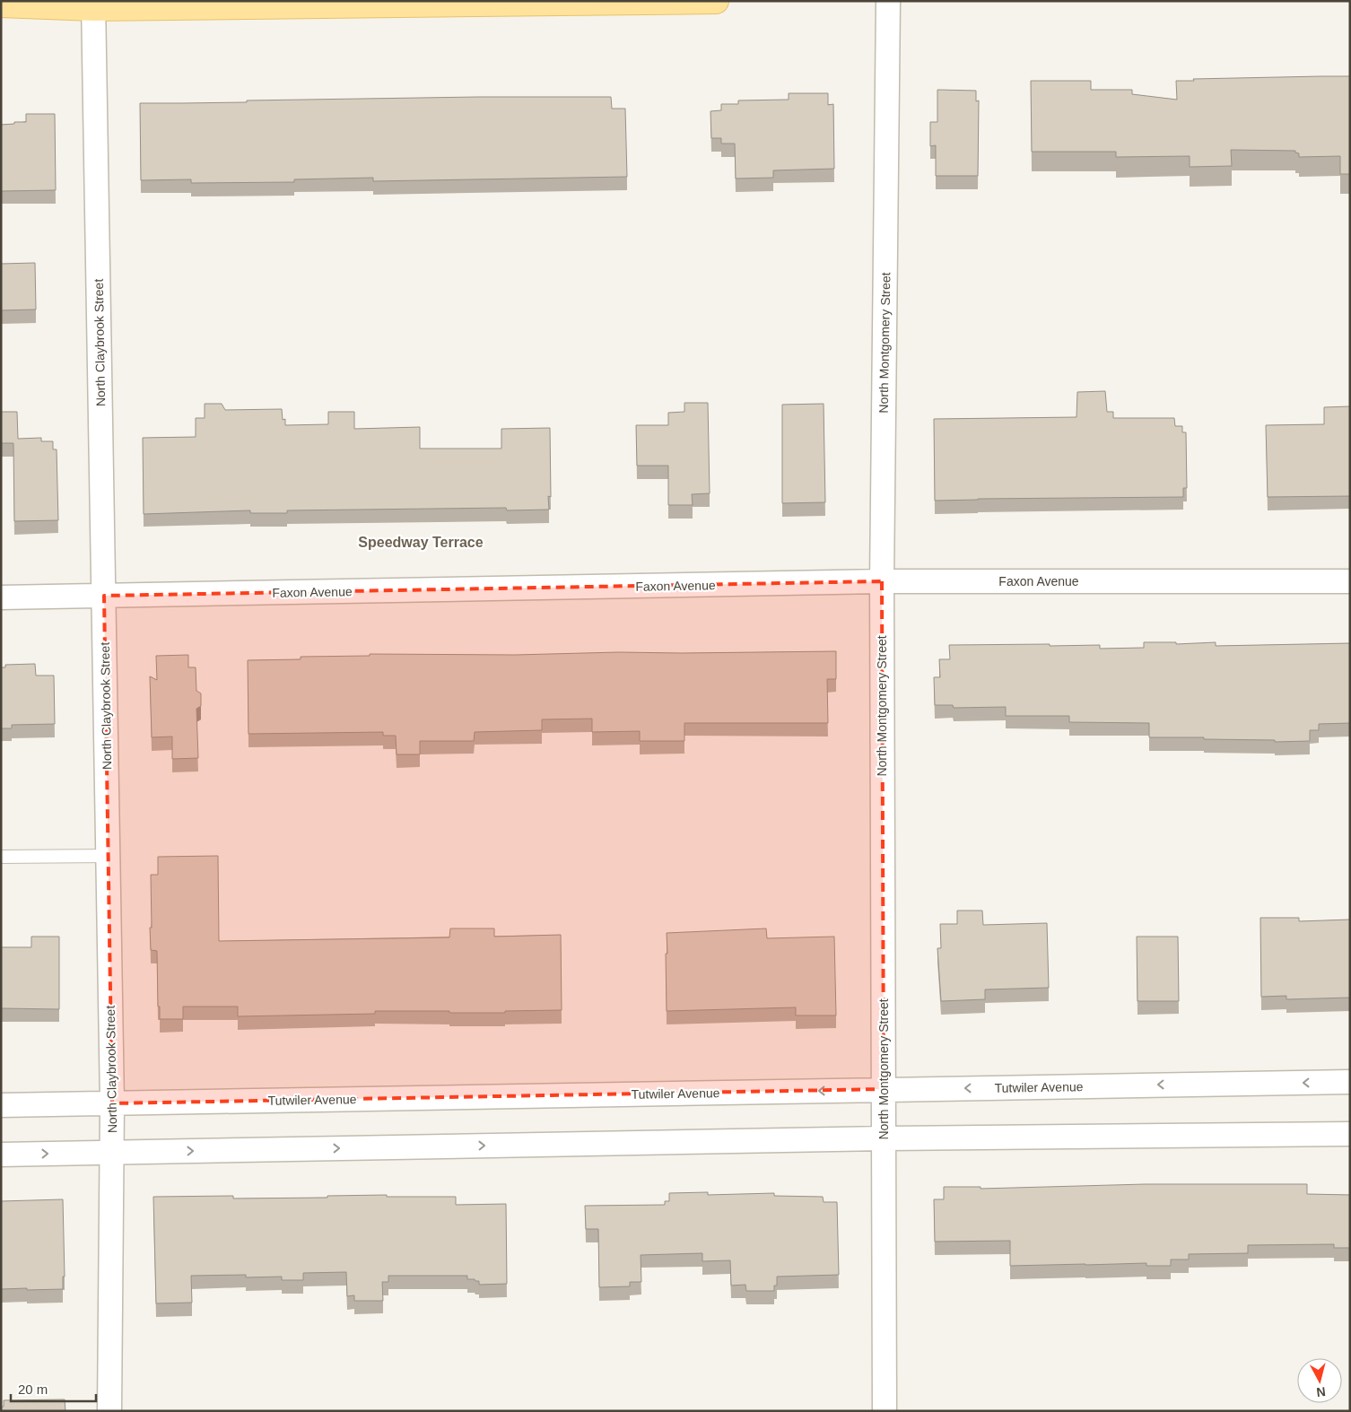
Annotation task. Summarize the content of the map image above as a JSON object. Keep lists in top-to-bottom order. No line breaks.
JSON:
{"streets":{"street":["North Claybrook Street","North Montgomery Street","Faxon Avenue","Tutwiler Avenue"]},"crossings":[["North Claybrook Street","Faxon Avenue"],["North Claybrook Street","Tutwiler Avenue"],["North Montgomery Street","Faxon Avenue"],["North Montgomery Street","Tutwiler Avenue"]],"districts":["Speedway Terrace"],"scale_bar":"20 m","north":"bottom"}
